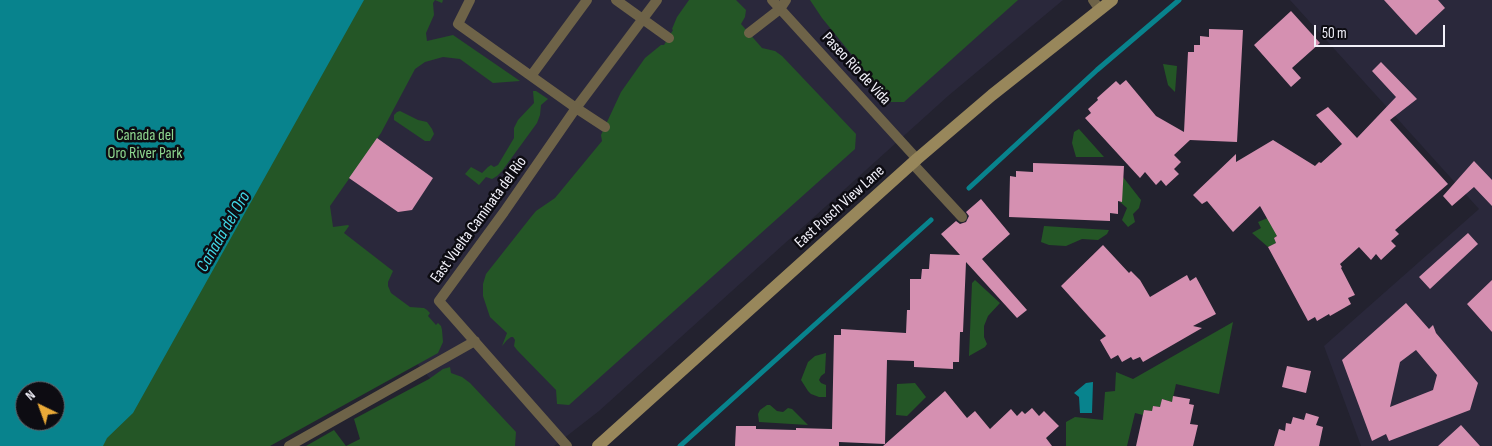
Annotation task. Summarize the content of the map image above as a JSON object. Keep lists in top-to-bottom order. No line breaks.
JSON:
{"streets":{"main road":["East Pusch View Lane"],"lane":["Paseo Rio de Vida","East Vuelta Caminata del Rio"]},"crossings":[["Paseo Rio de Vida","East Pusch View Lane"]],"water":["Cañada del Oro"],"parks":["Cañada del Oro River Park"],"scale_bar":"50 m","north":"top left"}
